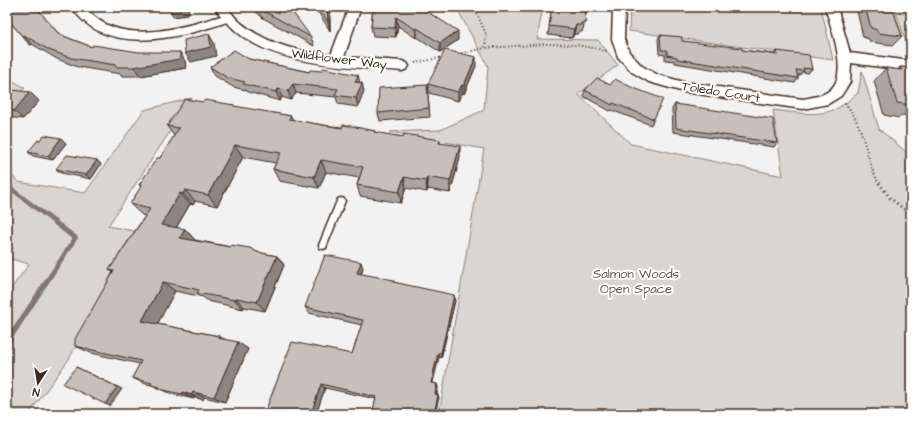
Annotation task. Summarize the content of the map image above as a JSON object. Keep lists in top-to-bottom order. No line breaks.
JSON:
{"streets":{"street":["Wildflower Way","Toledo Court"]},"parks":["Salmon Woods Open Space"],"north":"bottom"}
